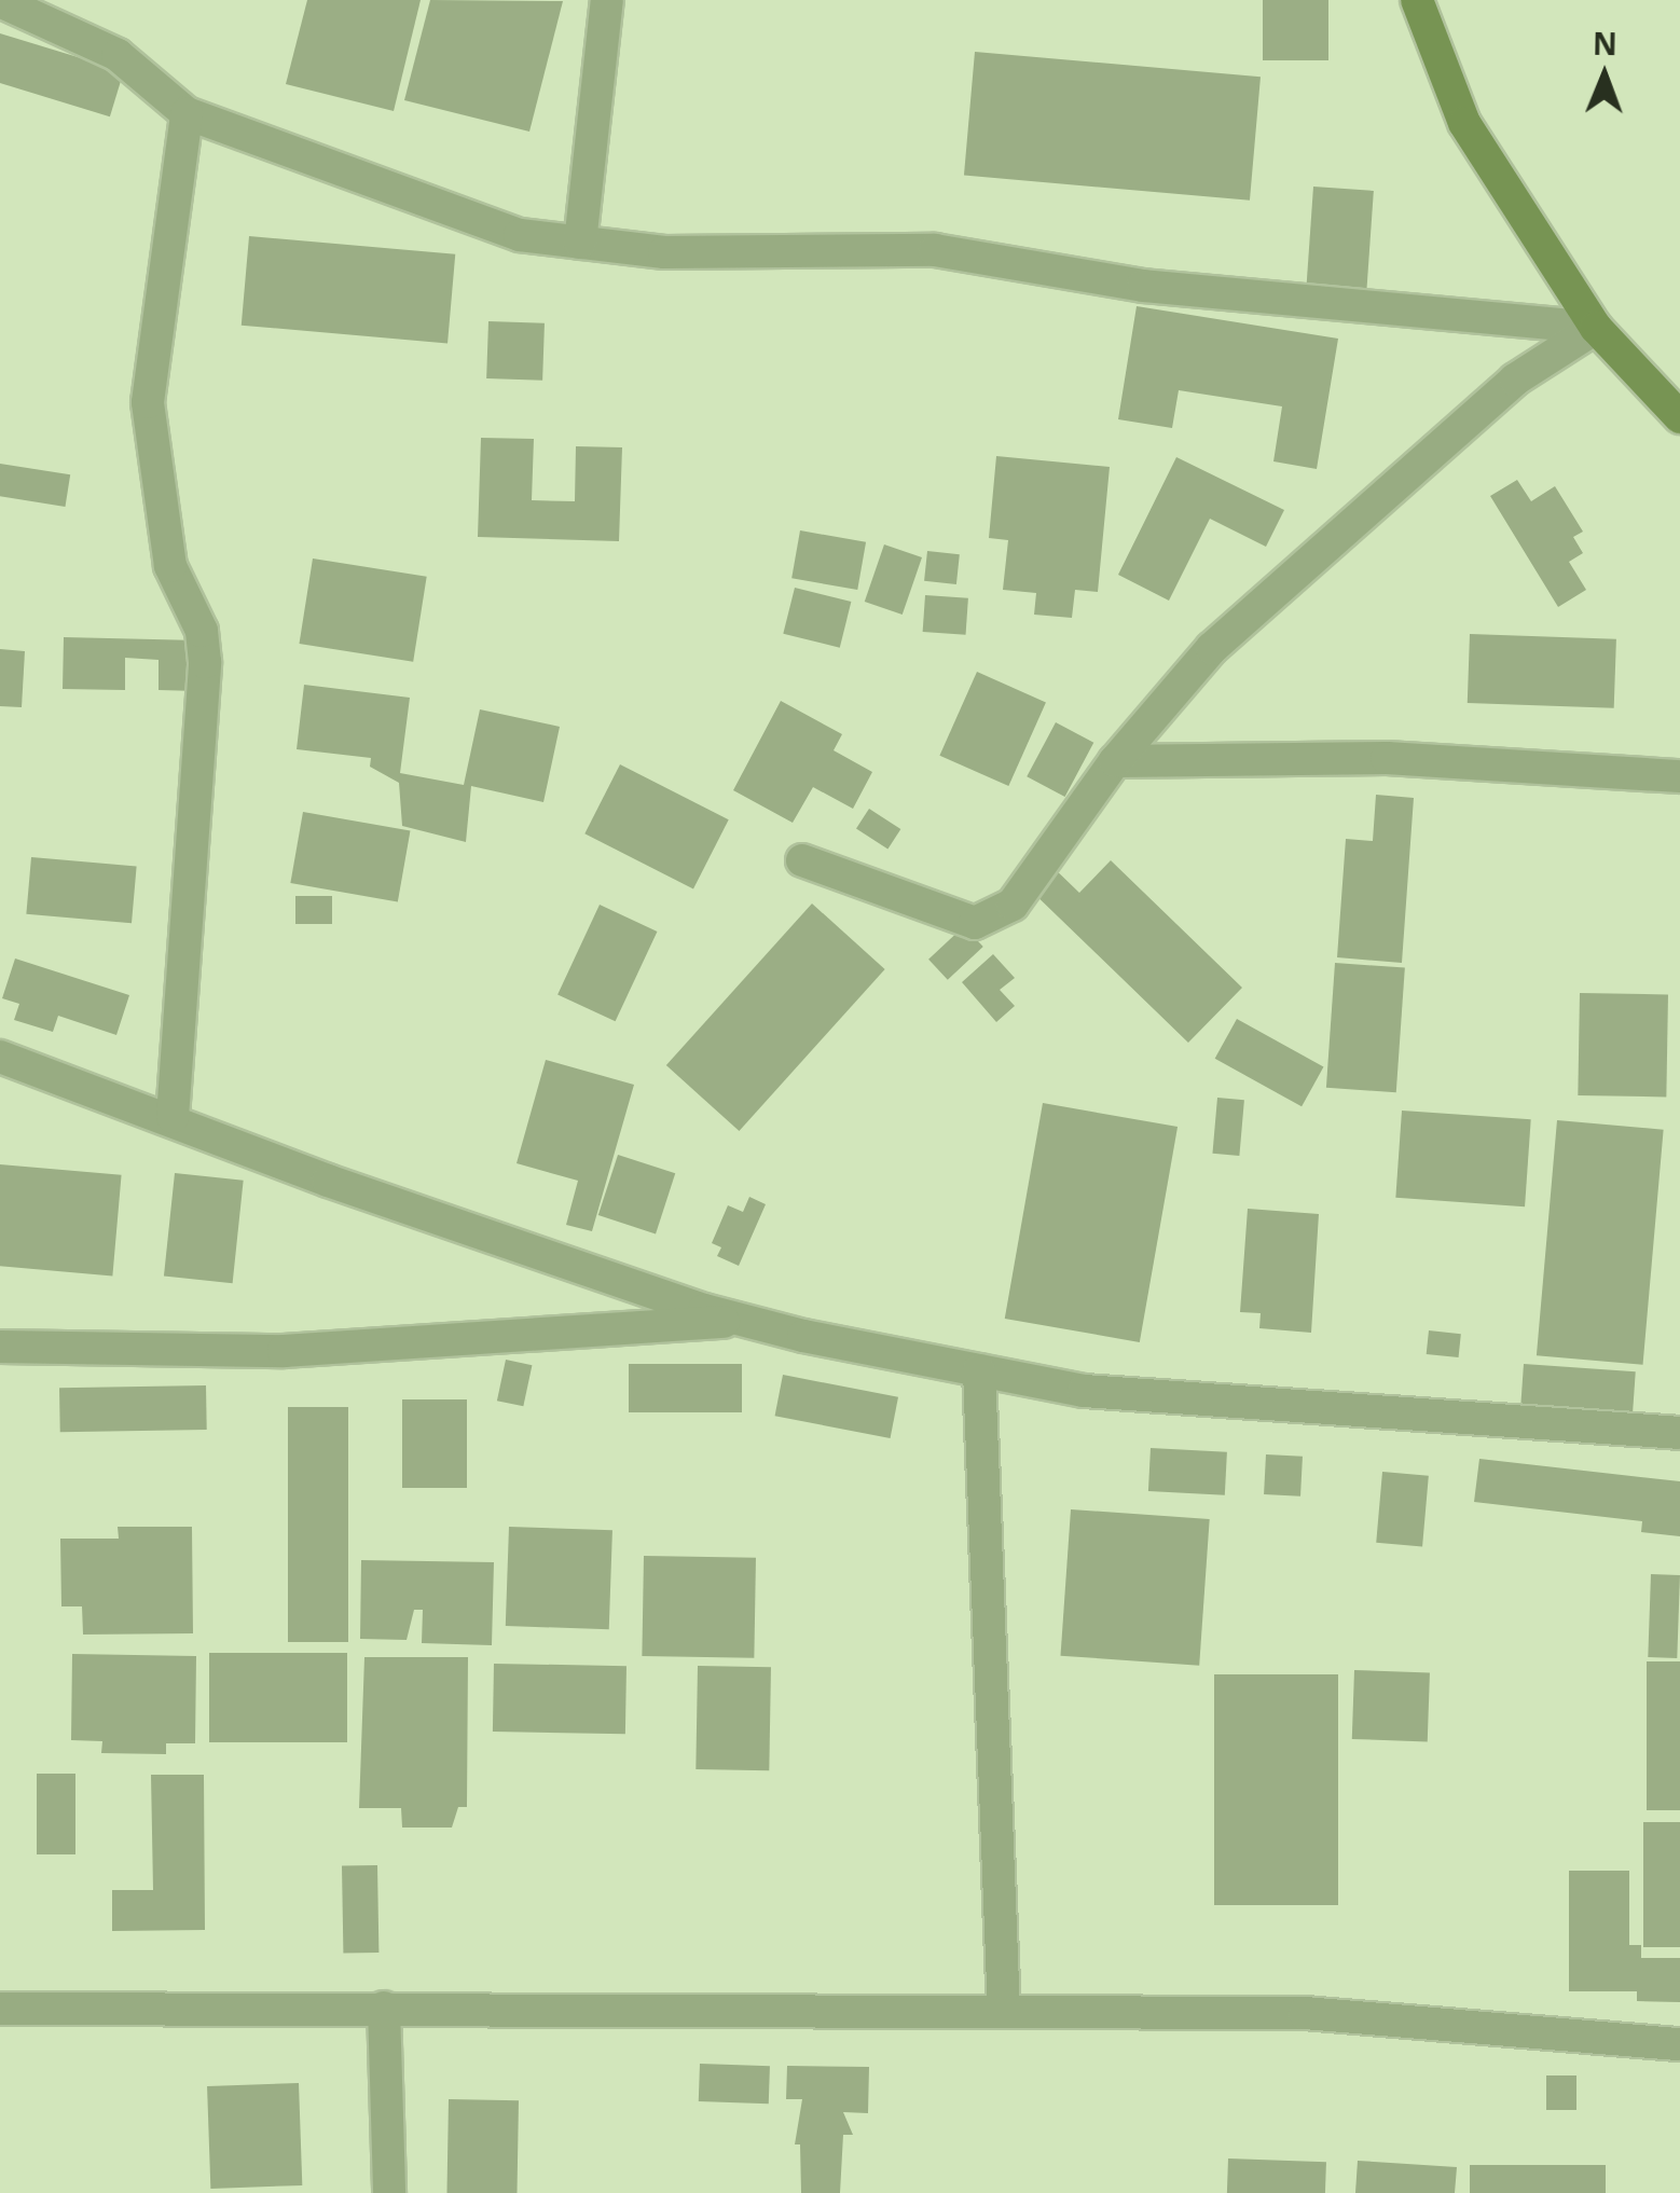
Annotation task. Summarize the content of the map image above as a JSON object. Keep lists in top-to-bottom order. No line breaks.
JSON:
{"north":"top"}
